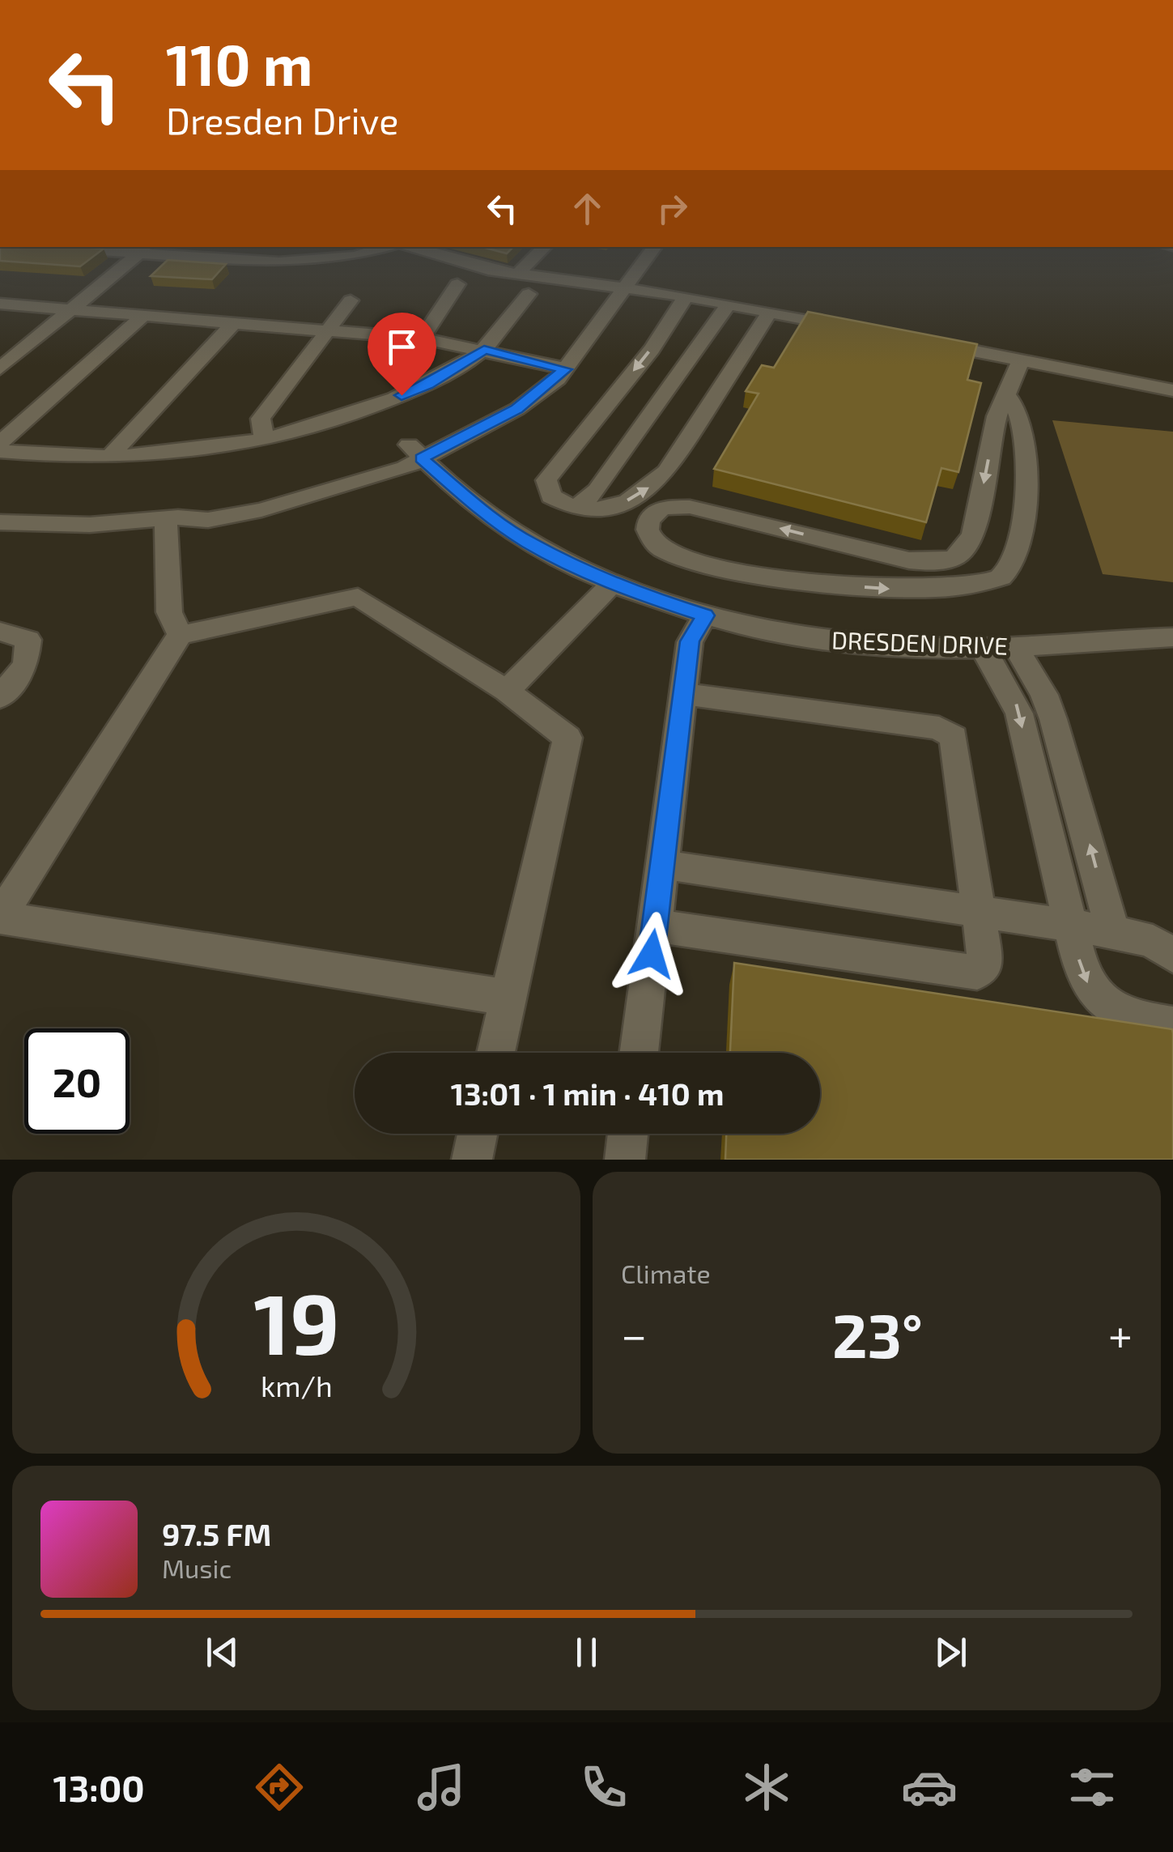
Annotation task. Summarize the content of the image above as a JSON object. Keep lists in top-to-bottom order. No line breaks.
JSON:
{"streets":{"street":["DRESDEN DRIVE"]},"page":{"turn":["110 m","Dresden Drive"],"limit":"20","trip":"13:01 · 1 min · 410 m","tile":"Climate","heat":["−","23°","+"],"song":["97.5 FM","Music"],"tabs":"13:00","gauge":["19","km/h"]}}
